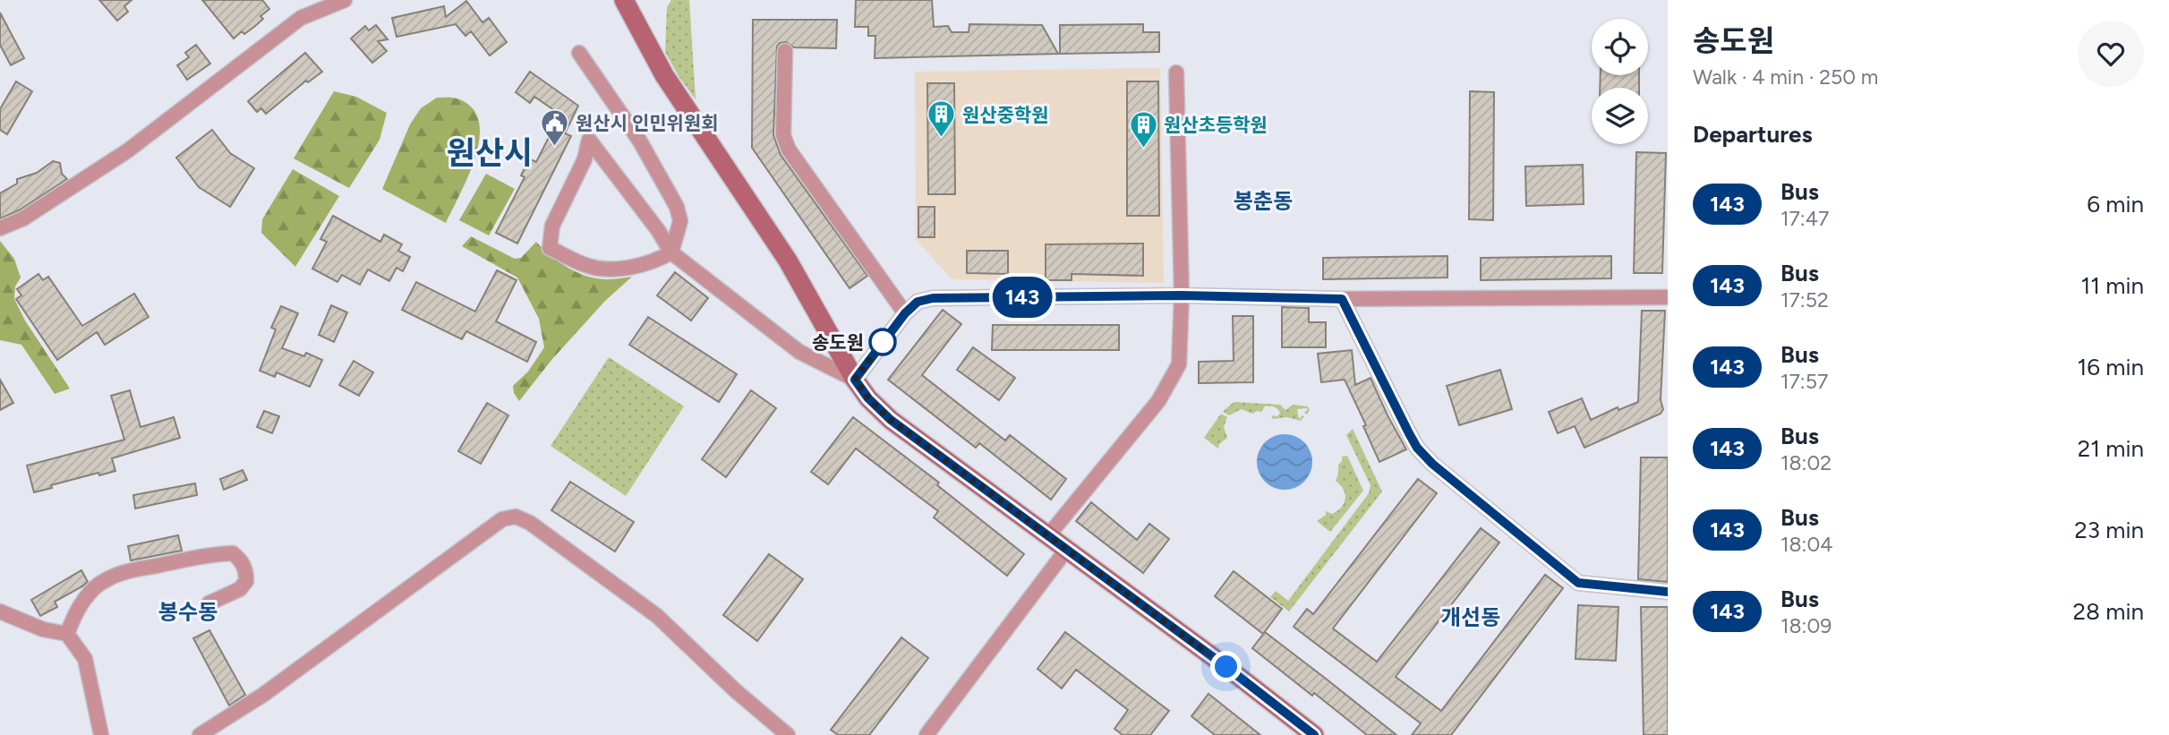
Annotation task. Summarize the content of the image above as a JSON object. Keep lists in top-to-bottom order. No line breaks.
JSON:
{"districts":["원산시","봉춘동","봉수동","개선동"],"places":{"building":["원산중학원","원산초등학원"],"public building":["원산시 인민위원회"],"other":["송도원"]},"lines":["bus line 143"],"page":{"on_map":"143","heading":[["송도원","Walk · 4 min · 250 m"],"Departures"],"list":[{"mark":"143","name":"Bus","note":"17:47","value":"6 min"},{"mark":"143","name":"Bus","note":"17:52","value":"11 min"},{"mark":"143","name":"Bus","note":"17:57","value":"16 min"},{"mark":"143","name":"Bus","note":"18:02","value":"21 min"},{"mark":"143","name":"Bus","note":"18:04","value":"23 min"},{"mark":"143","name":"Bus","note":"18:09","value":"28 min"}]}}
